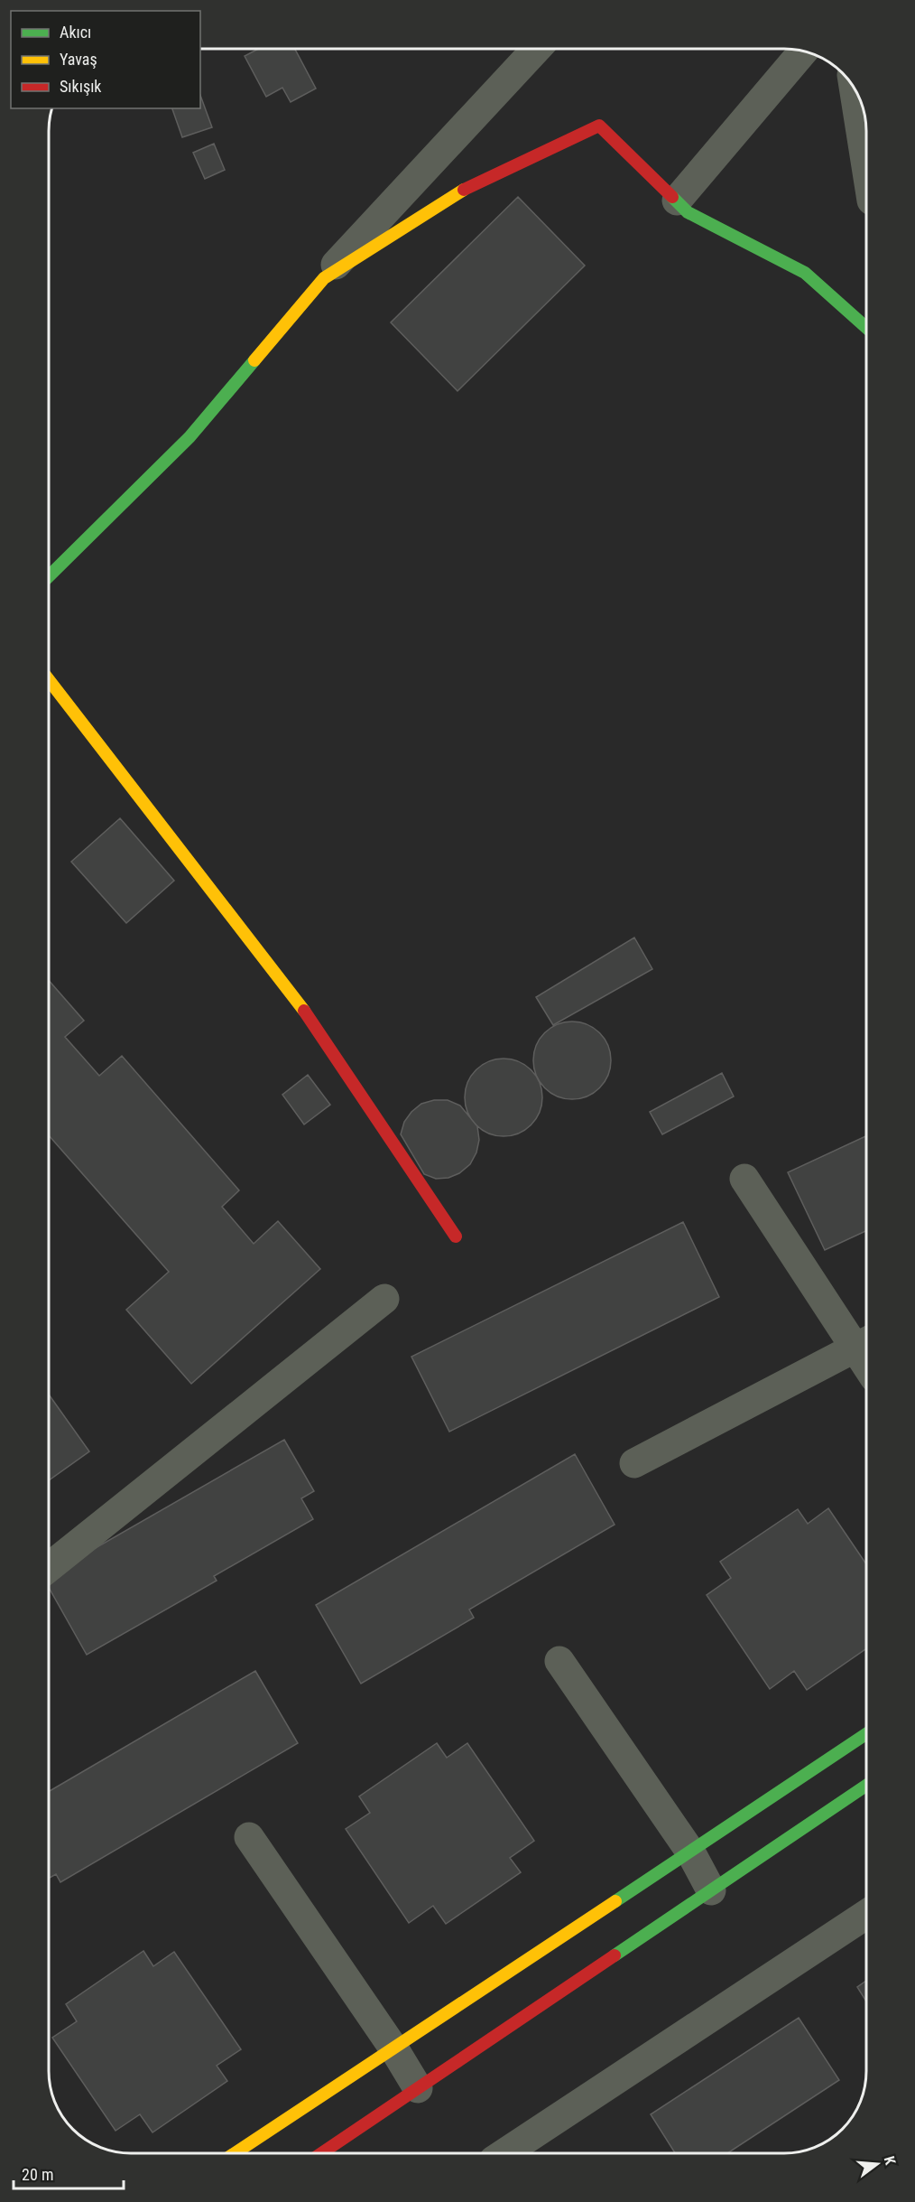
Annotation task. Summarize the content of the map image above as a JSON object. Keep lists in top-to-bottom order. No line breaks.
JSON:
{"legend":["Akıcı","Yavaş","Sıkışık"],"scale_bar":"20 m","north":"right"}
